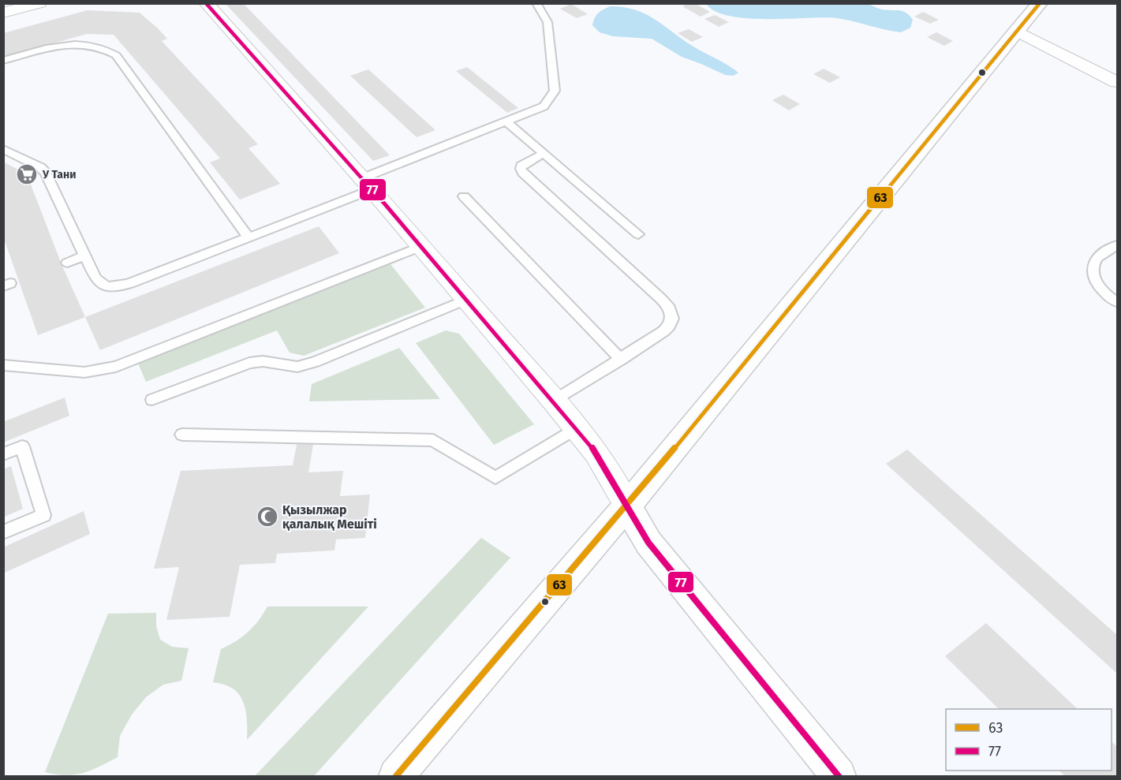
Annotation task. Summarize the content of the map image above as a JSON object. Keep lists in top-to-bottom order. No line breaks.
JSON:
{"places":{"supermarket":["У Тани"],"mosque":["Қызылжар қалалық Мешіті"]},"lines":["transit line 63","transit line 77"],"legend":["63","77"]}
